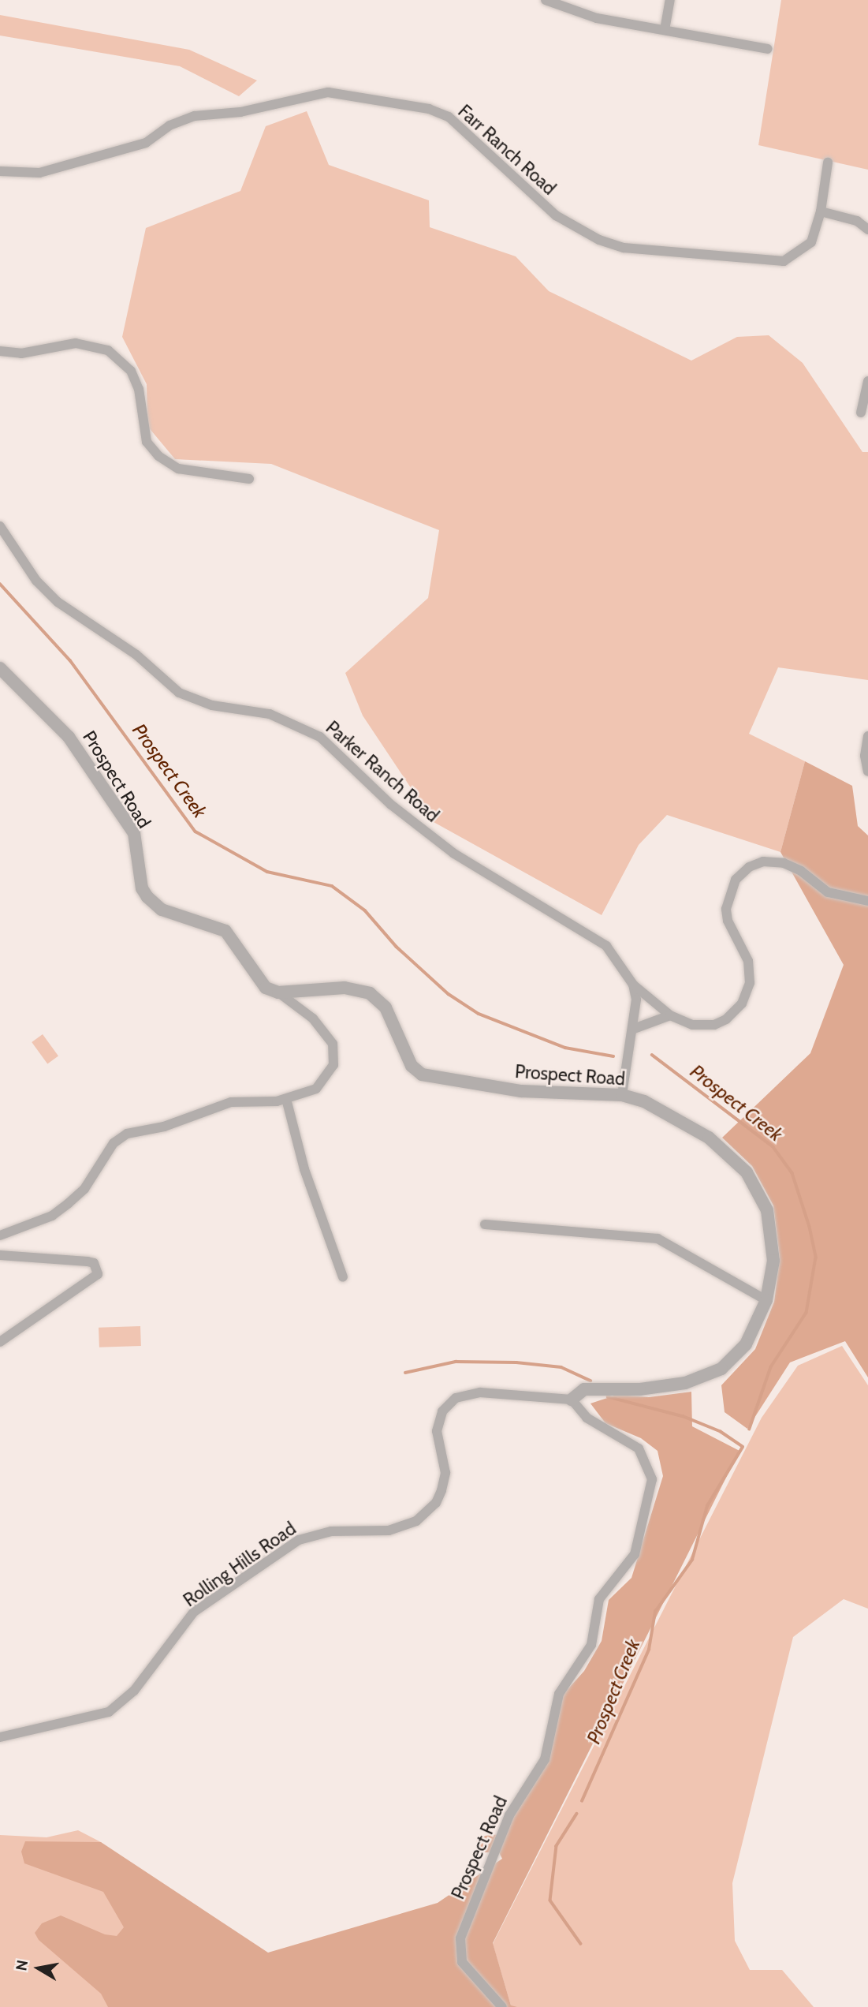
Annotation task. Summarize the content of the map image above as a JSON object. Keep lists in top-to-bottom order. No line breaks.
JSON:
{"streets":{"street":["Farr Ranch Road","Parker Ranch Road","Prospect Road","Rolling Hills Road"]},"crossings":[["Parker Ranch Road","Prospect Road"],["Prospect Road","Rolling Hills Road"]],"water":["Prospect Creek"],"north":"left"}
